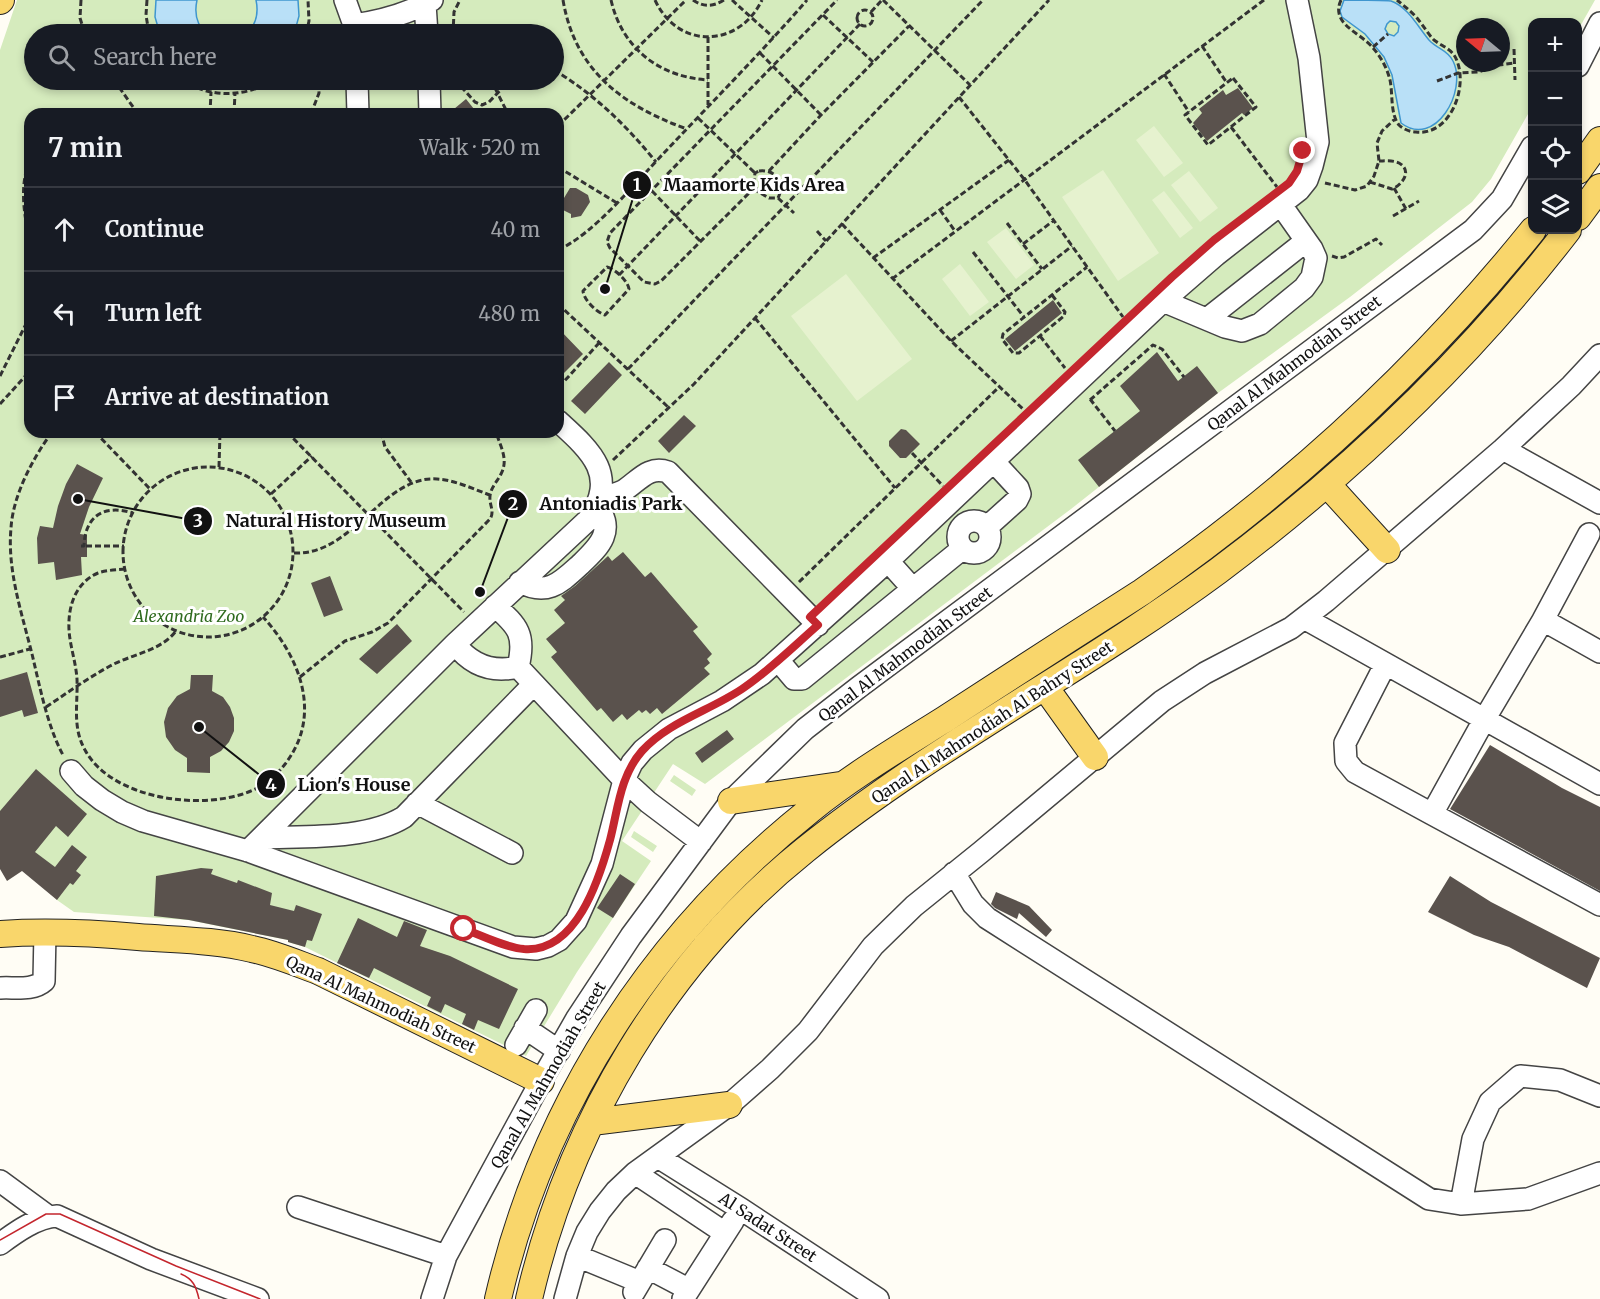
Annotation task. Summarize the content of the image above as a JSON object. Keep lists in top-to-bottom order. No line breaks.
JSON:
{"streets":{"main road":["Qanal Al Mahmodiah Al Bahry Street","Qana Al Mahmodiah Street"],"street":["Qanal Al Mahmodiah Street","Al Sadat Street"]},"crossings":[["Qanal Al Mahmodiah Street","Qana Al Mahmodiah Street"]],"parks":["Alexandria Zoo"],"places":["Maamorte Kids Area","Natural History Museum","Antoniadis Park","Lion's House"],"north":"left","page":{"map_buttons":["+","−"],"search":"Search here","heading":["7 min","Walk · 520 m"],"list":[["Continue","40 m"],["Turn left","480 m"],"Arrive at destination"]}}
